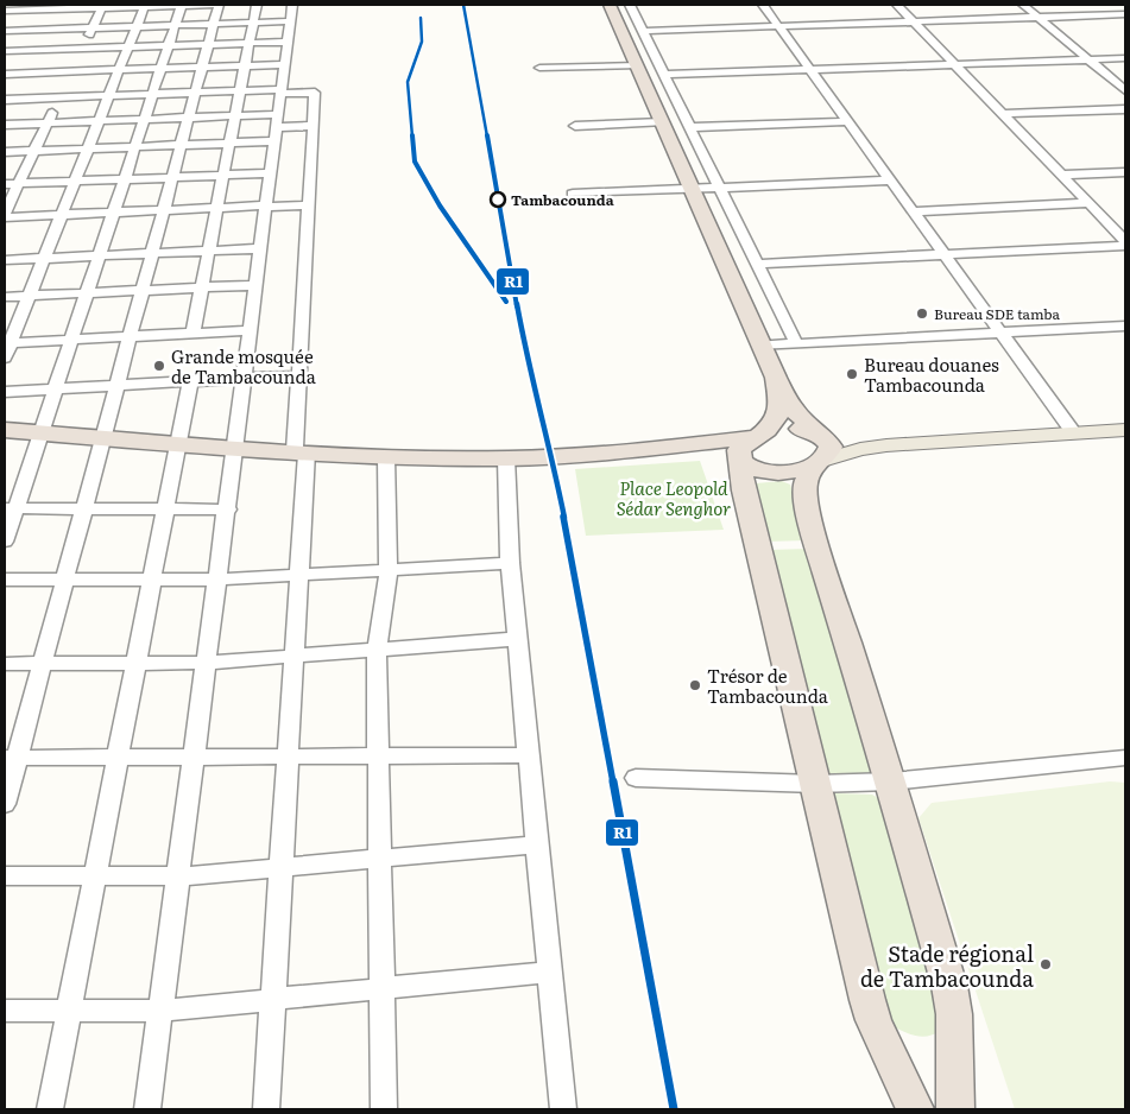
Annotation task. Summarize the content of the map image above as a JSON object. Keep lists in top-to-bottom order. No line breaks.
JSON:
{"parks":["Place Leopold Sédar Senghor"],"places":["Tambacounda","Bureau SDE tamba","Grande mosquée de Tambacounda","Bureau douanes Tambacounda","Trésor de Tambacounda","Stade régional de Tambacounda"],"lines":["transit line R1"]}
